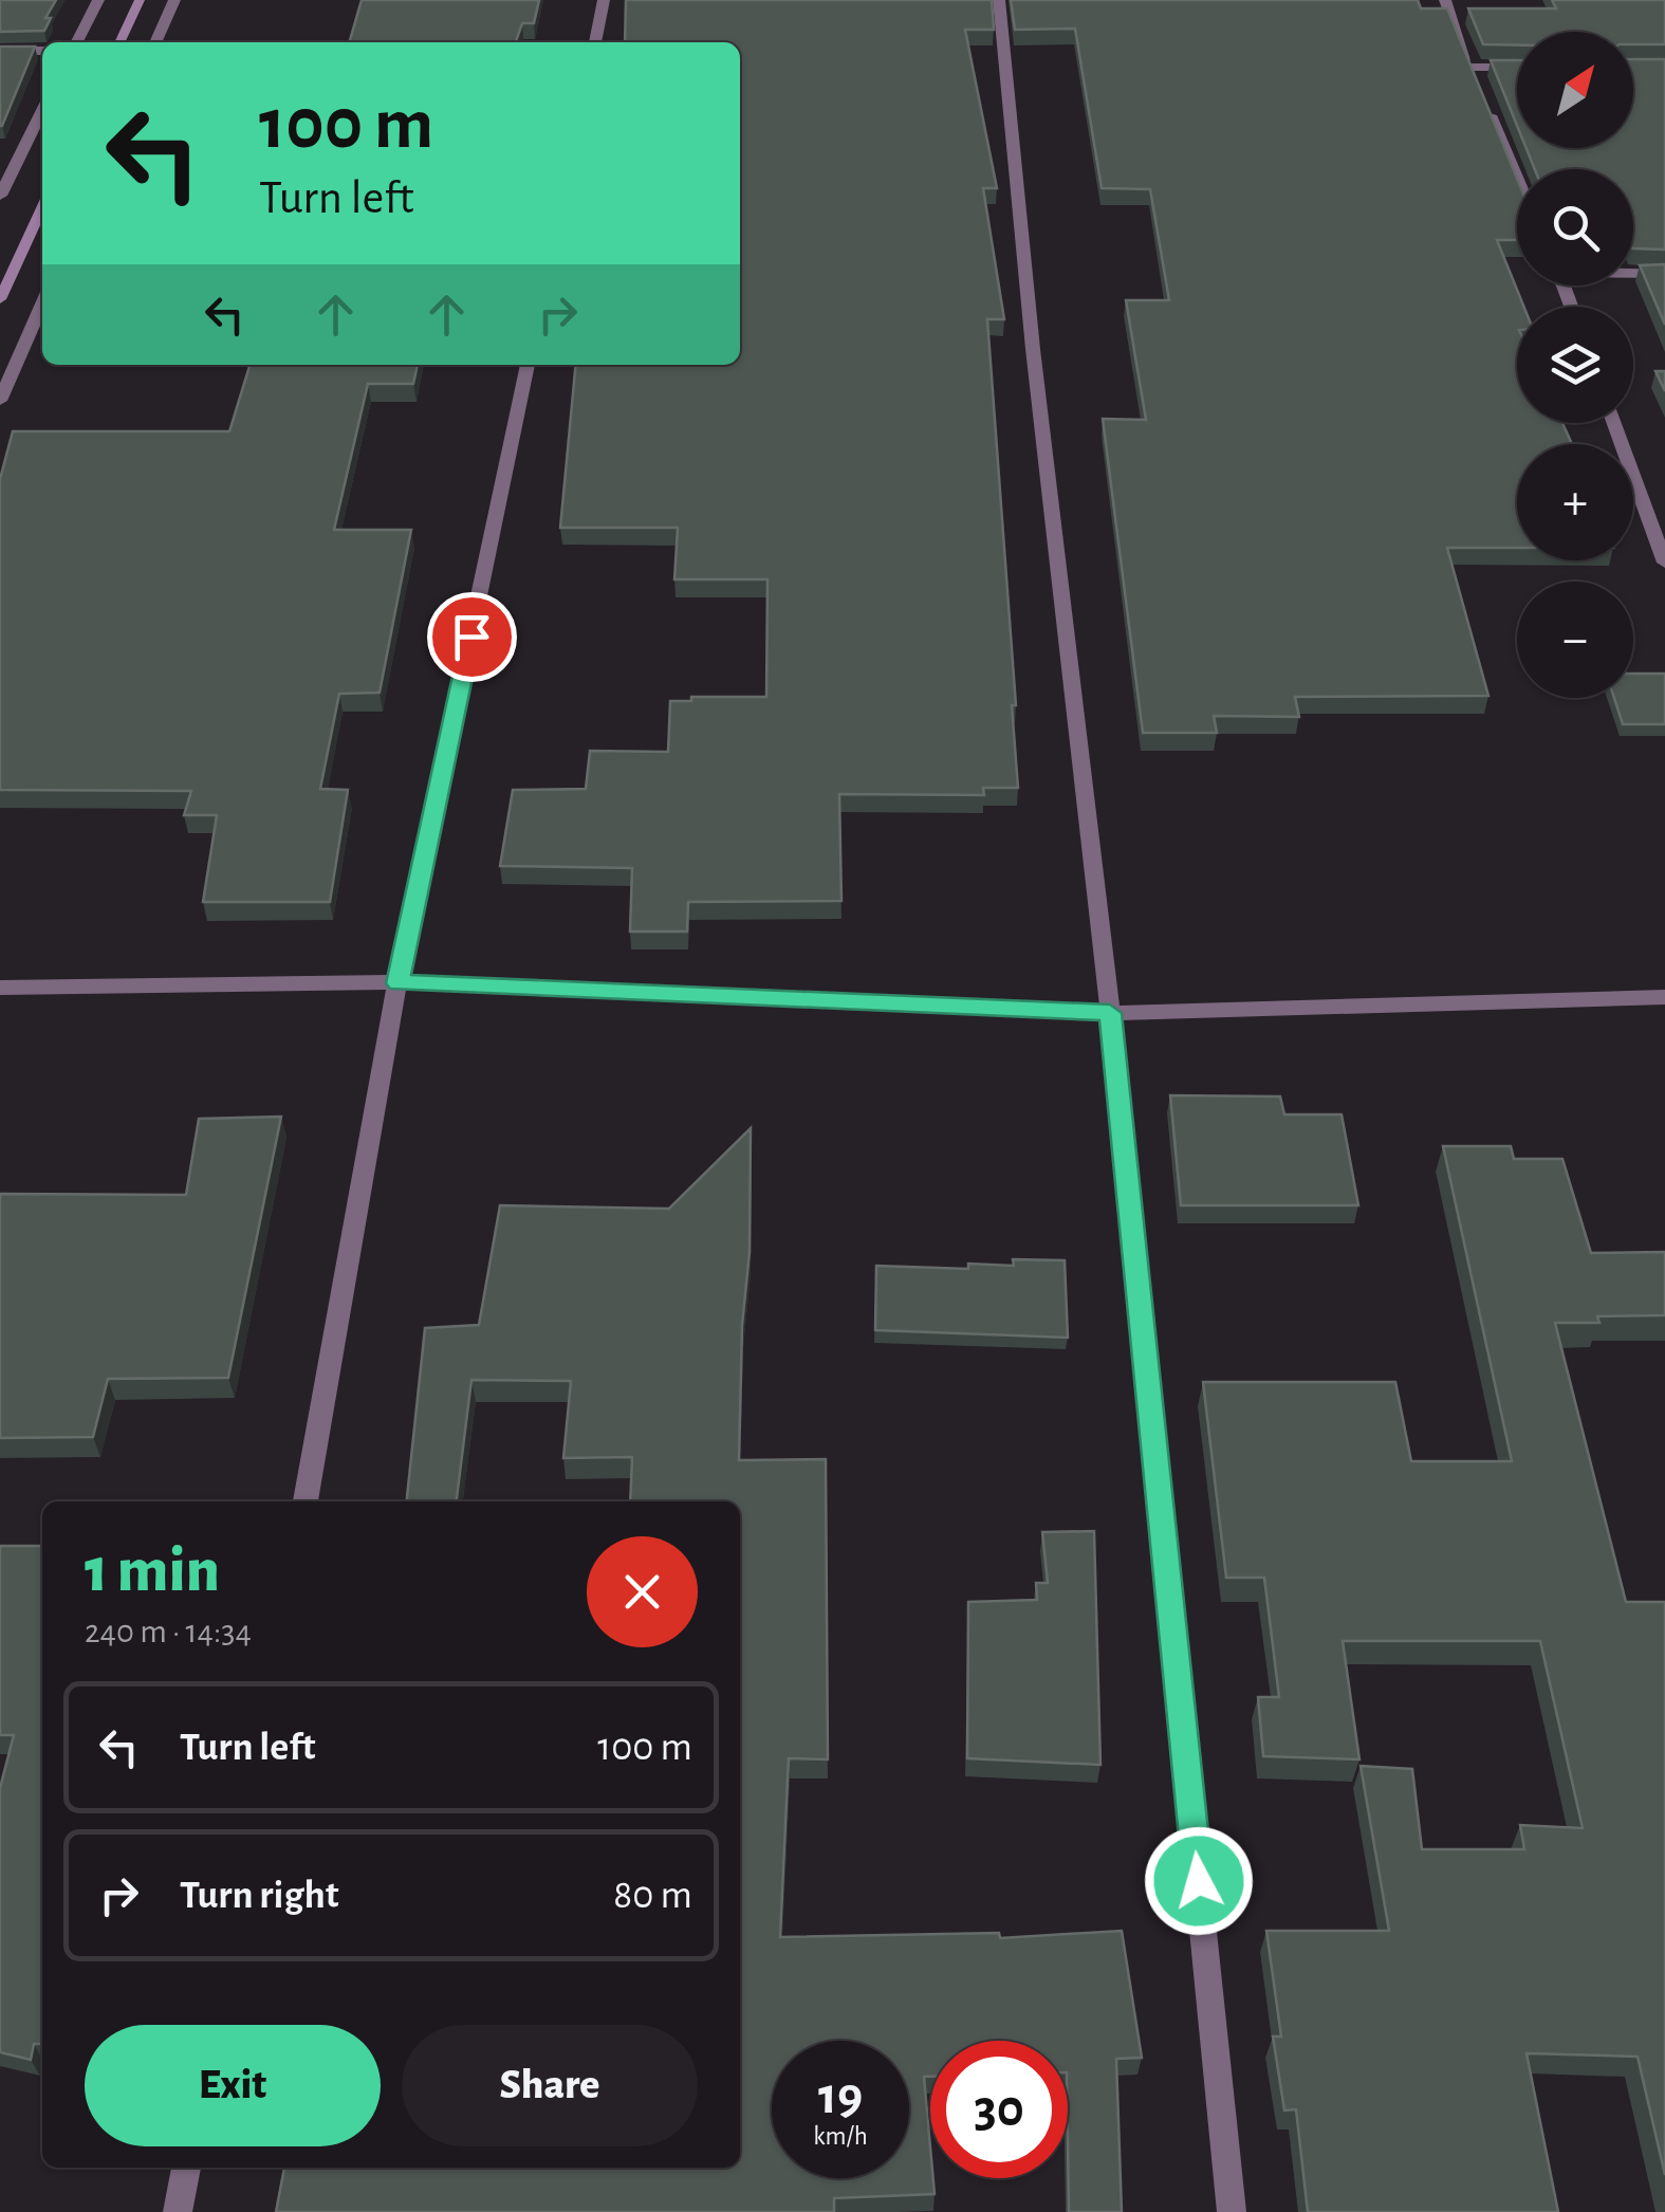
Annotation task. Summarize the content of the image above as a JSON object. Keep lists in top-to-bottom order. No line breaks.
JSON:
{"north":"top right","page":{"map_buttons":["+","−"],"turn":["100 m","Turn left"],"heading":["1 min","240 m · 14:34"],"list":[{"name":"Turn left","value":"100 m"},{"name":"Turn right","value":"80 m"}],"buttons":["Exit","Share"],"speed":"19 km/h","limit":"30"}}
